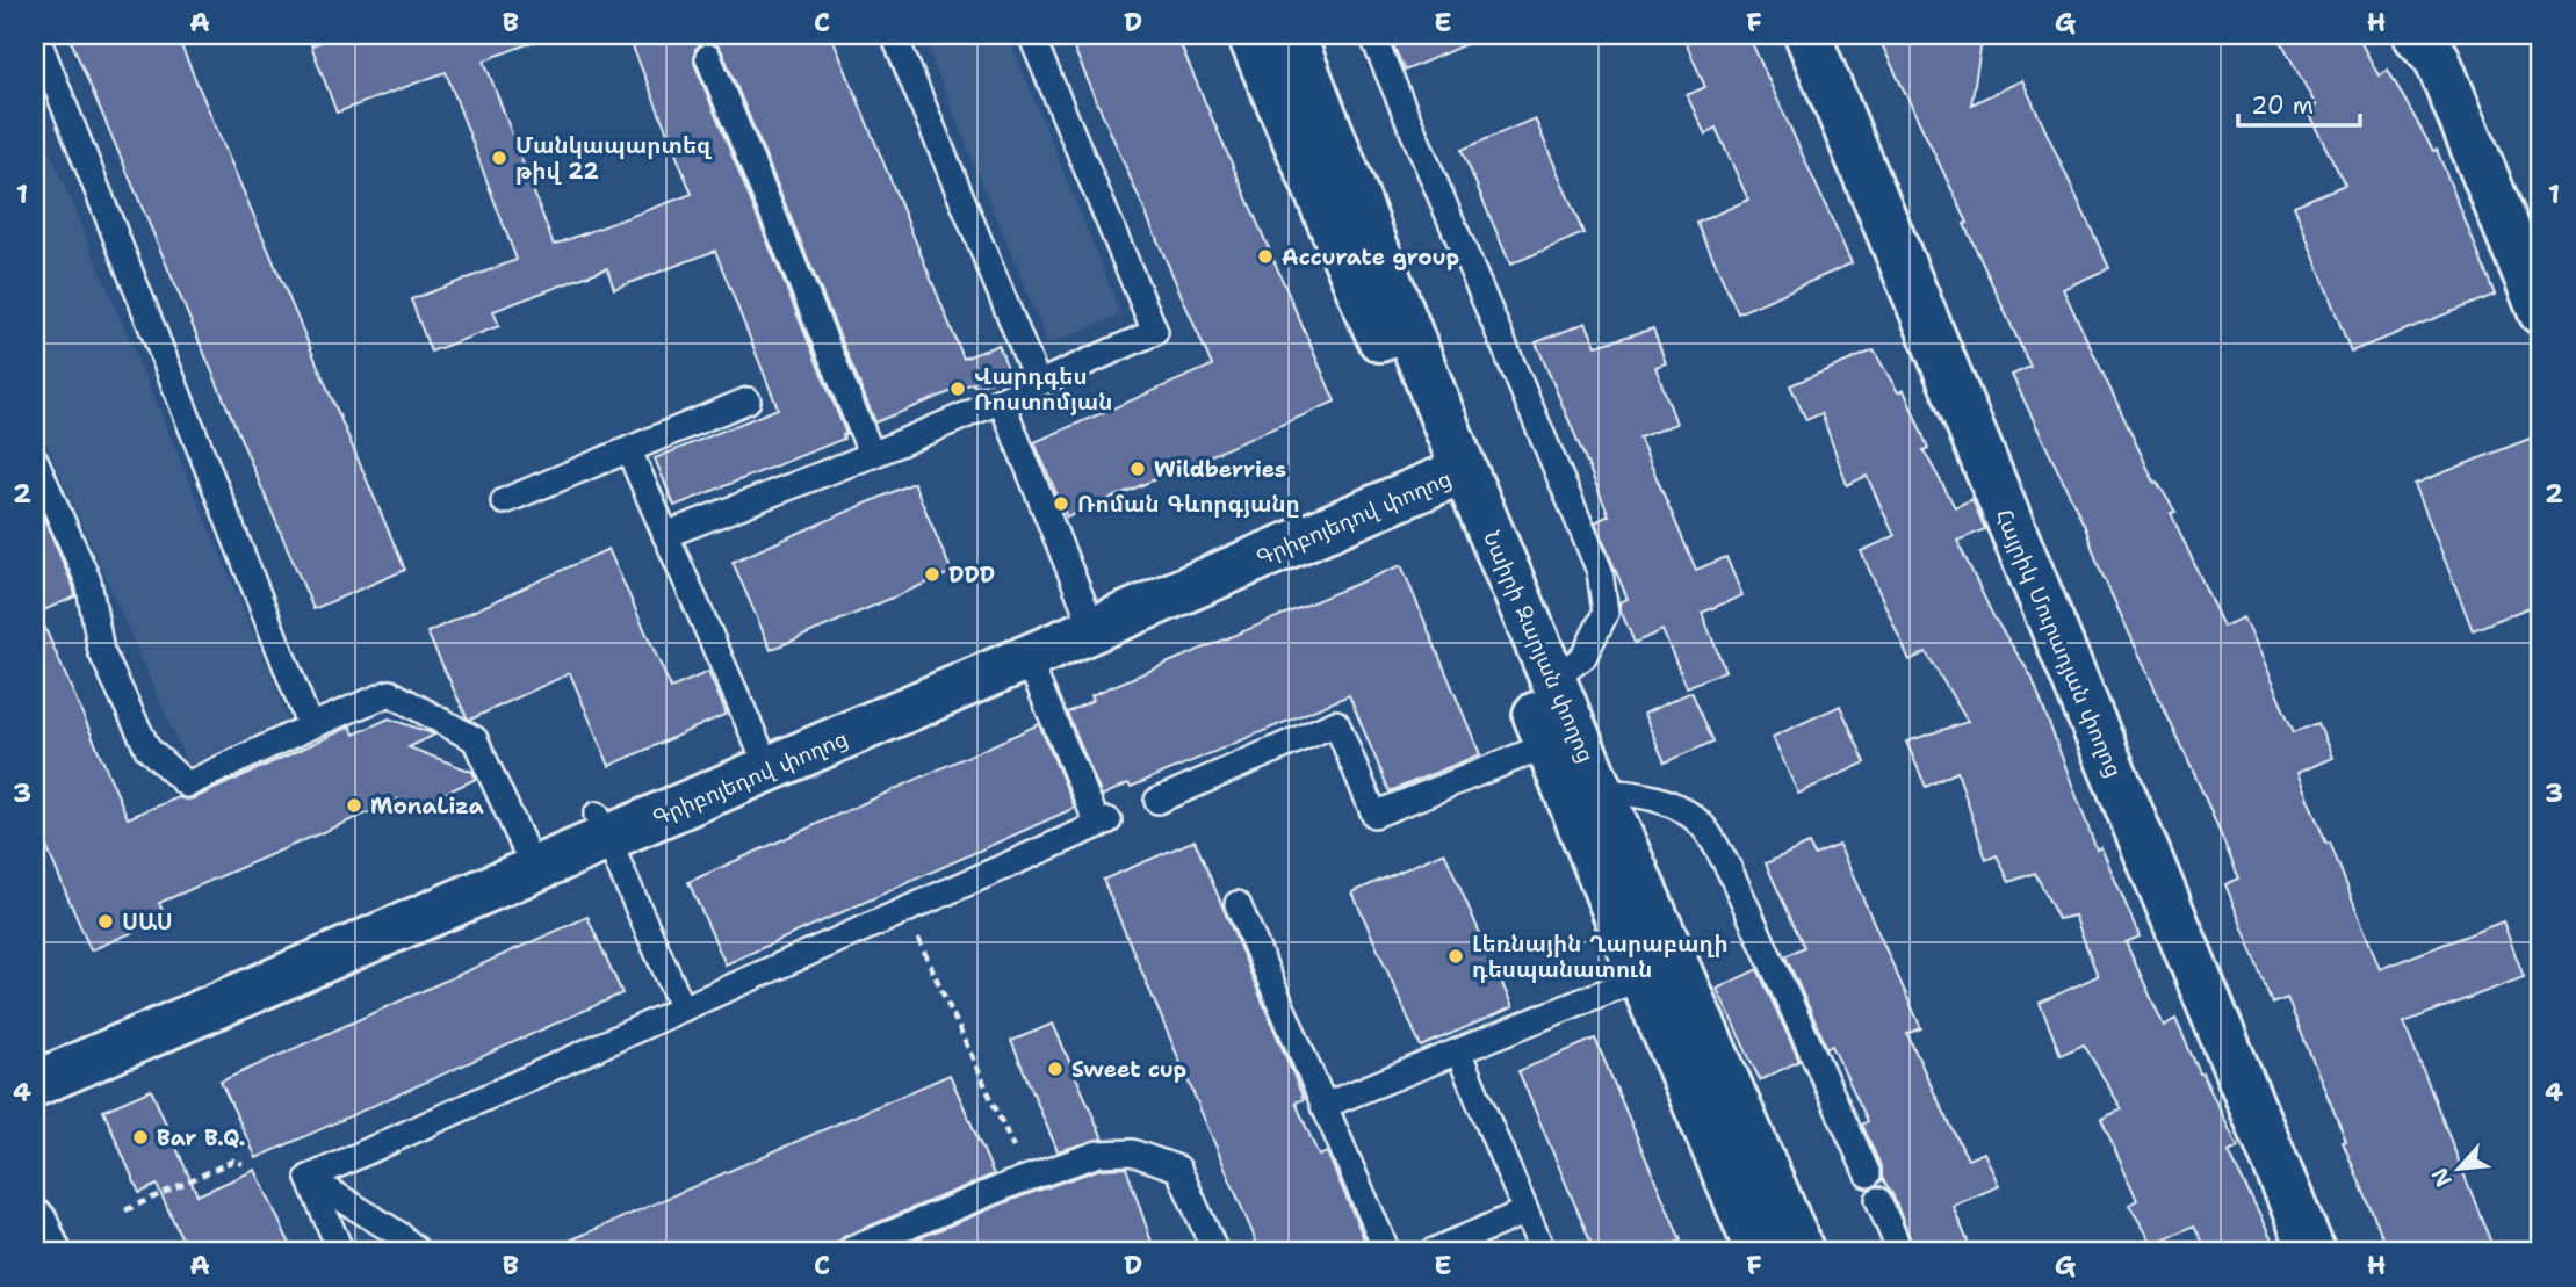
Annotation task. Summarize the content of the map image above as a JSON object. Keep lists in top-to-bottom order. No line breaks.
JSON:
{"streets":{"street":["Գրիբոյեդով փողոց","Հայրիկ Մուրադյան փողոց","Նաիրի Զարյան փողոց"]},"crossings":[["Գրիբոյեդով փողոց","Նաիրի Զարյան փողոց"]],"places":["Մանկապարտեզ թիվ 22","Accurate group","Վարդգես Ռոստոմյան","Wildberries","Ռոման Գևորգյանը","DDD","MonaLiza","ՍԱՍ","Լեռնային Ղարաբաղի դեսպանատուն","Sweet cup","Bar B.Q."],"scale_bar":"20 m","north":"bottom left","grid":{"columns":["A","B","C","D","E","F","G","H"],"rows":["1","2","3","4"]}}
